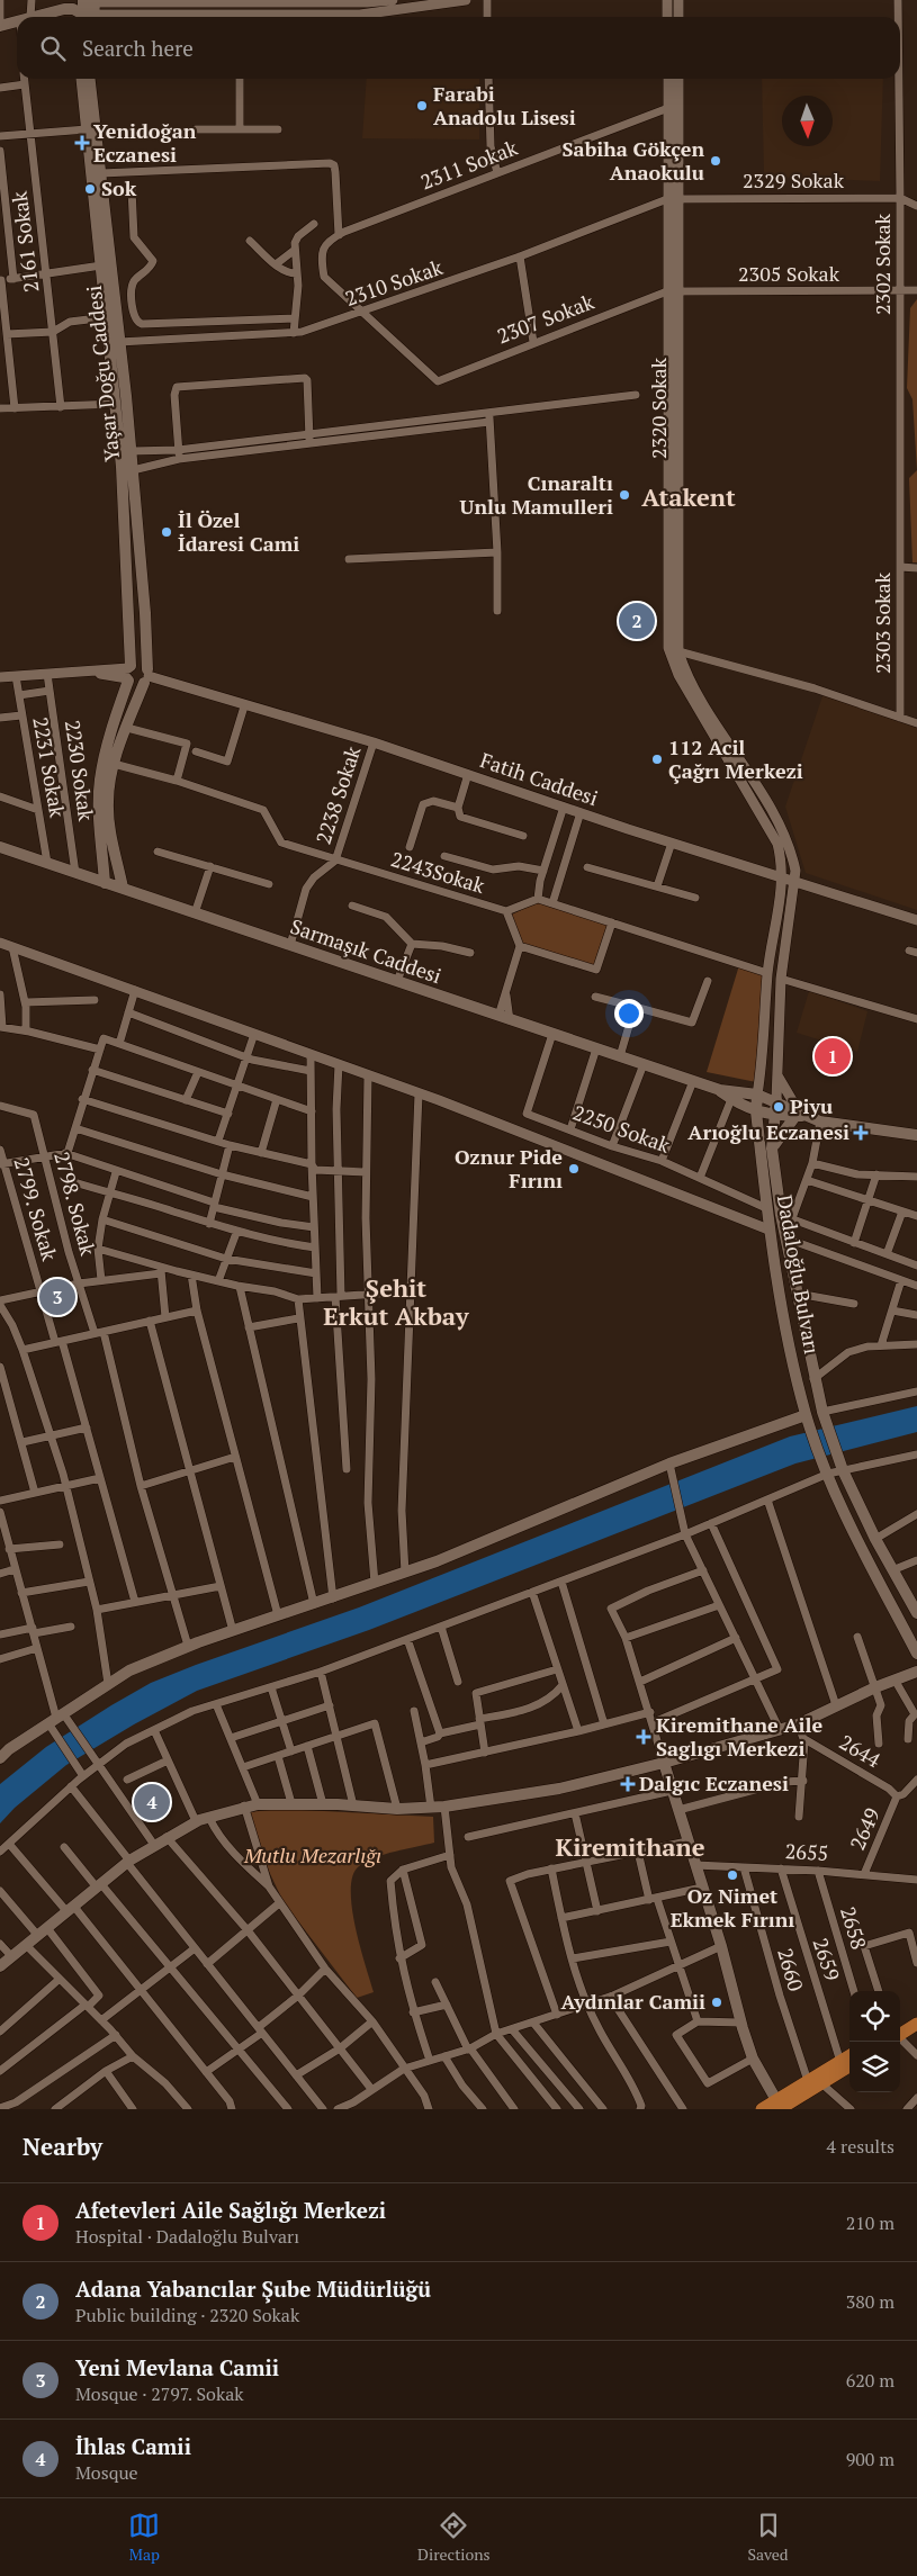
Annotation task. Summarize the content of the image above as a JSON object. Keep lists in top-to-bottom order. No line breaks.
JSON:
{"streets":{"main road":["Yaşar Doğu Caddesi","Sarmaşık Caddesi","Dadaloğlu Bulvarı"],"street":["2311 Sokak","2329 Sokak","2161 Sokak","2302 Sokak","2305 Sokak","2310 Sokak","2307 Sokak","2320 Sokak","2303 Sokak","2231 Sokak","2230 Sokak","Fatih Caddesi","2238 Sokak","2243Sokak","2250 Sokak","2798. Sokak","2799. Sokak","2644","2649","2655","2658","2659","2660"]},"crossings":[["2311 Sokak","2310 Sokak"],["2311 Sokak","2307 Sokak"],["2311 Sokak","2320 Sokak"],["2329 Sokak","2302 Sokak"],["2329 Sokak","2310 Sokak"],["2329 Sokak","2320 Sokak"],["2302 Sokak","2305 Sokak"],["2302 Sokak","2303 Sokak"],["2305 Sokak","2307 Sokak"],["2305 Sokak","2320 Sokak"],["2310 Sokak","2307 Sokak"],["2310 Sokak","Yaşar Doğu Caddesi"],["2310 Sokak","2320 Sokak"],["2307 Sokak","2320 Sokak"],["Yaşar Doğu Caddesi","Fatih Caddesi"],["Yaşar Doğu Caddesi","2243Sokak"],["Yaşar Doğu Caddesi","Sarmaşık Caddesi"],["2320 Sokak","Fatih Caddesi"],["2320 Sokak","Dadaloğlu Bulvarı"],["2231 Sokak","Sarmaşık Caddesi"],["2230 Sokak","Sarmaşık Caddesi"],["Fatih Caddesi","2238 Sokak"],["Fatih Caddesi","Dadaloğlu Bulvarı"],["2238 Sokak","2243Sokak"],["2238 Sokak","Sarmaşık Caddesi"],["Sarmaşık Caddesi","2250 Sokak"],["2250 Sokak","Dadaloğlu Bulvarı"],["2644","2649"],["2649","2655"],["2655","2658"],["2655","2659"],["2655","2660"]],"districts":["Atakent","Şehit Erkut Akbay","Kiremithane"],"parks":["Mutlu Mezarlığı"],"places":{"other":["Farabi Anadolu Lisesi","Sabiha Gökçen Anaokulu","Sok","Cınaraltı Unlu Mamulleri","İl Özel İdaresi Cami","112 Acil Çağrı Merkezi","Piyu","Oznur Pide Fırını","Oz Nimet Ekmek Fırını","Aydınlar Camii"],"health":["Yenidoğan Eczanesi","Arıoğlu Eczanesi","Kiremithane Aile Saglıgı Merkezi","Dalgıc Eczanesi"]},"north":"bottom","page":{"search":"Search here","pins":["2","1","3","4"],"heading":["Nearby","4 results"],"list":[{"mark":"1","name":"Afetevleri Aile Sağlığı Merkezi","note":"Hospital · Dadaloğlu Bulvarı","value":"210 m"},{"mark":"2","name":"Adana Yabancılar Şube Müdürlüğü","note":"Public building · 2320 Sokak","value":"380 m"},{"mark":"3","name":"Yeni Mevlana Camii","note":"Mosque · 2797. Sokak","value":"620 m"},{"mark":"4","name":"İhlas Camii","note":"Mosque","value":"900 m"}],"nav":["Map","Directions","Saved"]}}
